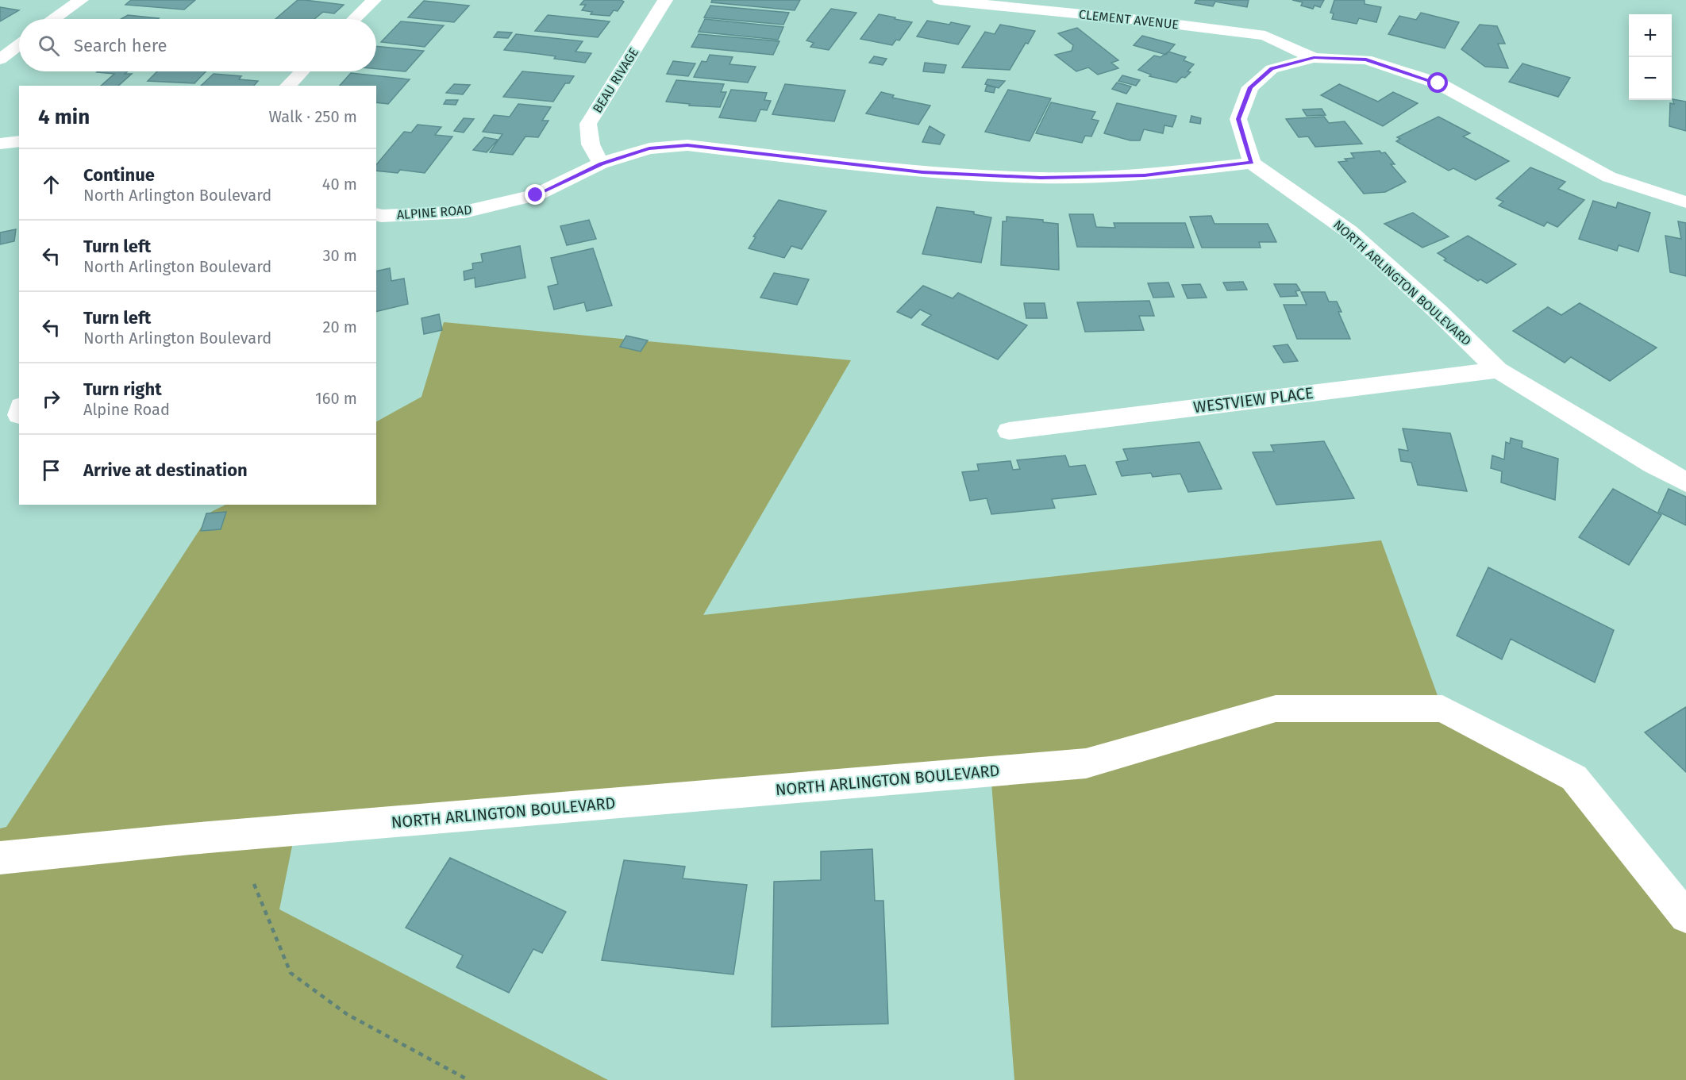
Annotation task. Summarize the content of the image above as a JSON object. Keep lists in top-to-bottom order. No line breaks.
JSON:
{"streets":{"street":["CLEMENT AVENUE","BEAU RIVAGE","ALPINE ROAD","NORTH ARLINGTON BOULEVARD","WESTVIEW PLACE"]},"crossings":[["BEAU RIVAGE","ALPINE ROAD"],["ALPINE ROAD","NORTH ARLINGTON BOULEVARD"],["NORTH ARLINGTON BOULEVARD","WESTVIEW PLACE"]],"page":{"map_buttons":["+","−"],"search":"Search here","heading":["4 min","Walk · 250 m"],"list":[["Continue","North Arlington Boulevard","40 m"],["Turn left","North Arlington Boulevard","30 m"],["Turn left","North Arlington Boulevard","20 m"],["Turn right","Alpine Road","160 m"],"Arrive at destination"]}}
